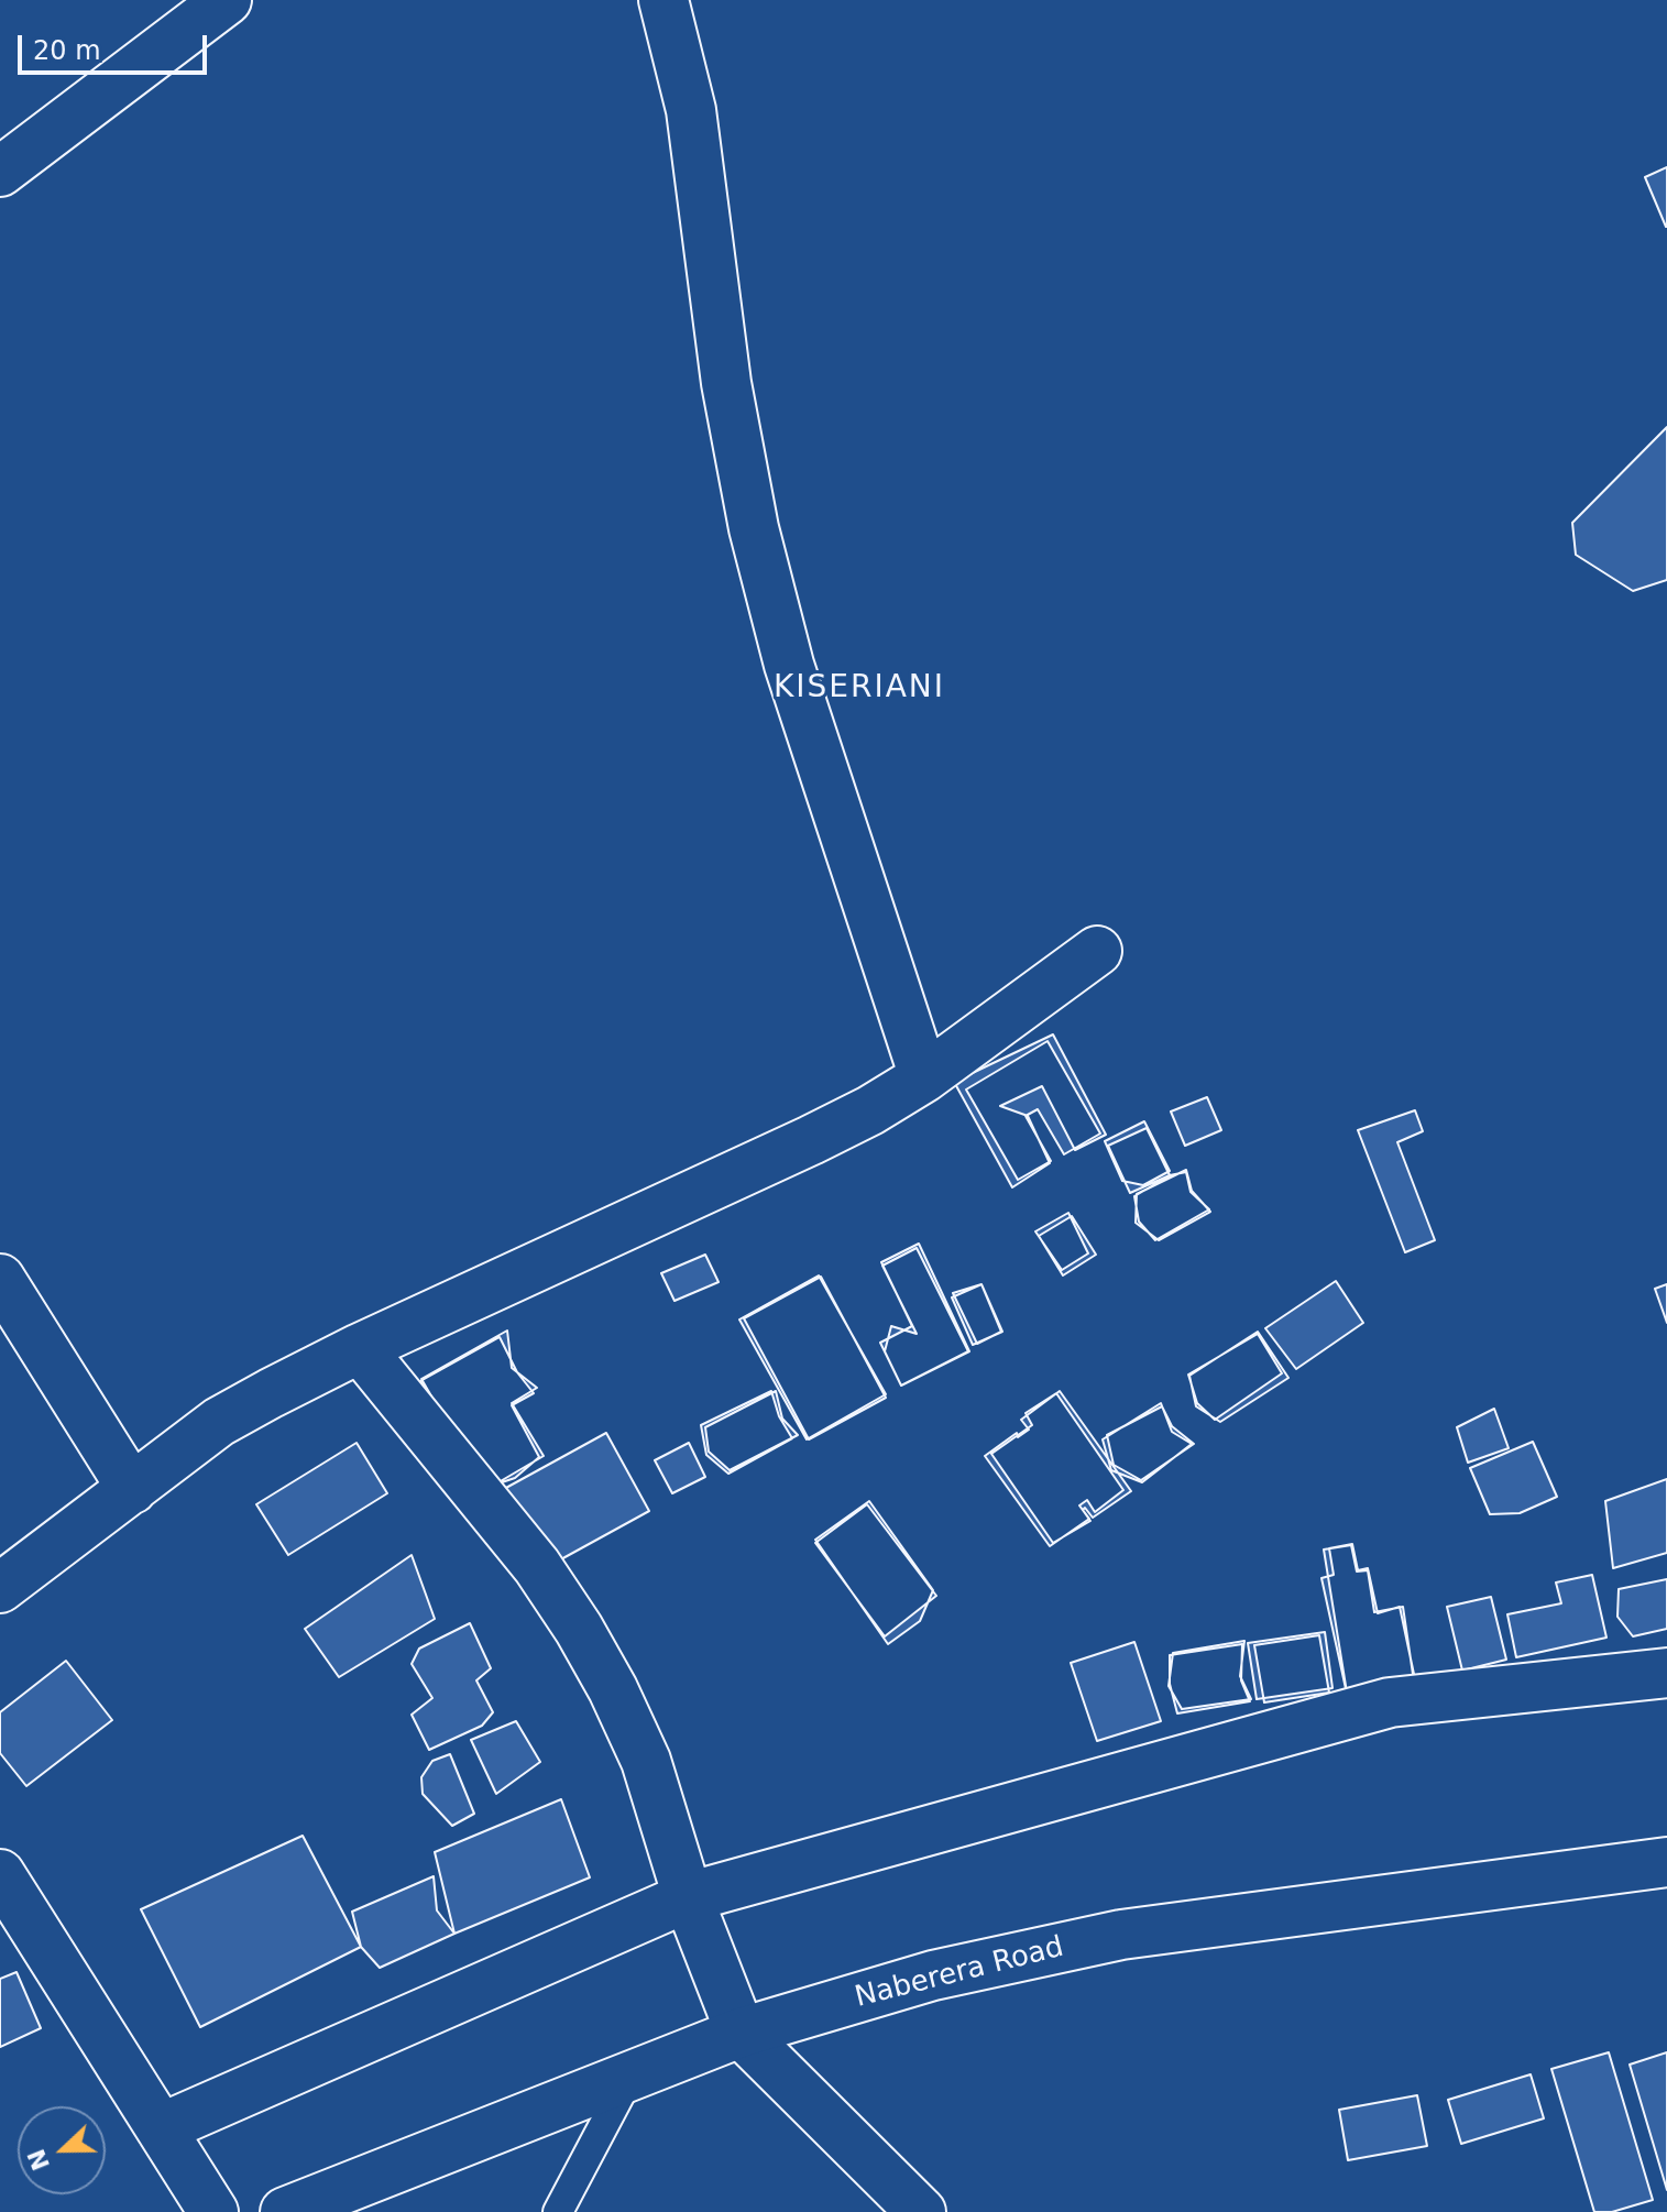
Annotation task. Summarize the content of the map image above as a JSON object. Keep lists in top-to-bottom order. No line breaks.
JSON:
{"streets":{"street":["Naberera Road"]},"districts":["KISERIANI"],"scale_bar":"20 m","north":"left"}
